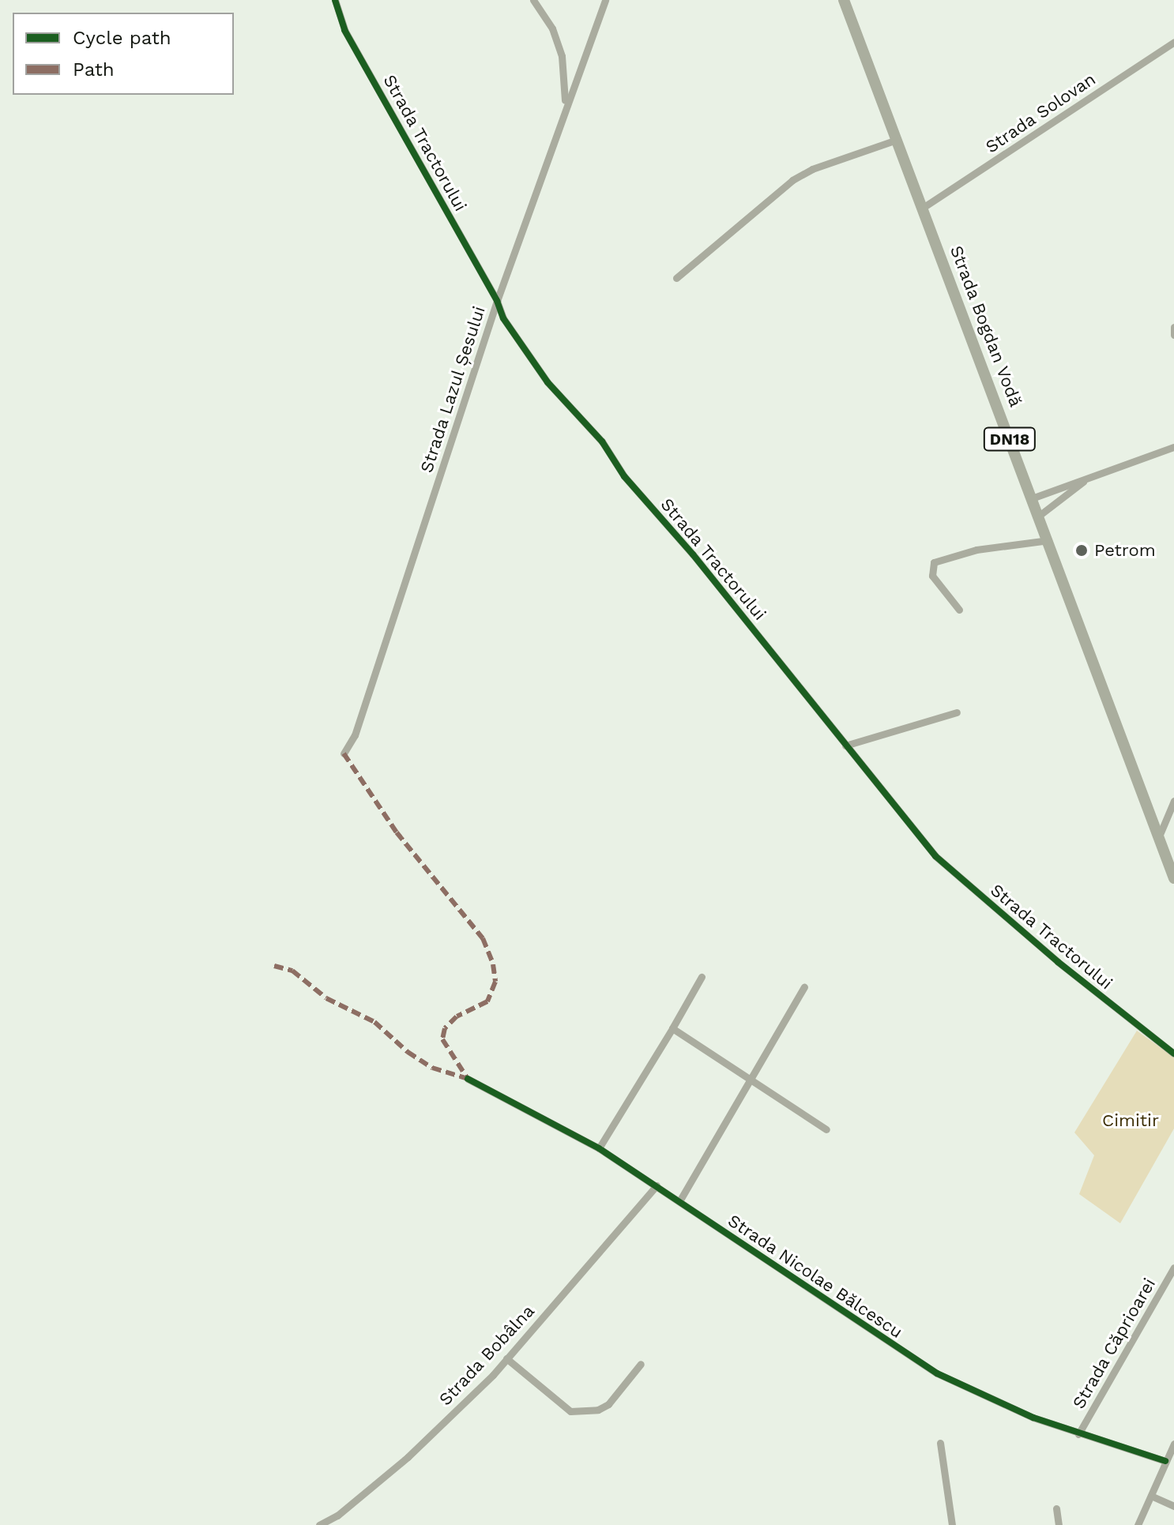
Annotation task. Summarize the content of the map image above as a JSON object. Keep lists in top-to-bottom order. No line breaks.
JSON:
{"streets":{"main road":["Strada Bogdan Vodă","DN18"],"street":["Strada Solovan","Strada Tractorului","Strada Lazul Șesului","Strada Nicolae Bălcescu","Strada Căprioarei","Strada Bobâlna"]},"crossings":[["Strada Solovan","Strada Bogdan Vodă"],["Strada Tractorului","Strada Lazul Șesului"],["Strada Nicolae Bălcescu","Strada Căprioarei"],["Strada Nicolae Bălcescu","Strada Bobâlna"]],"parks":["Cimitir"],"places":["Petrom"],"legend":["Cycle path","Path"]}
